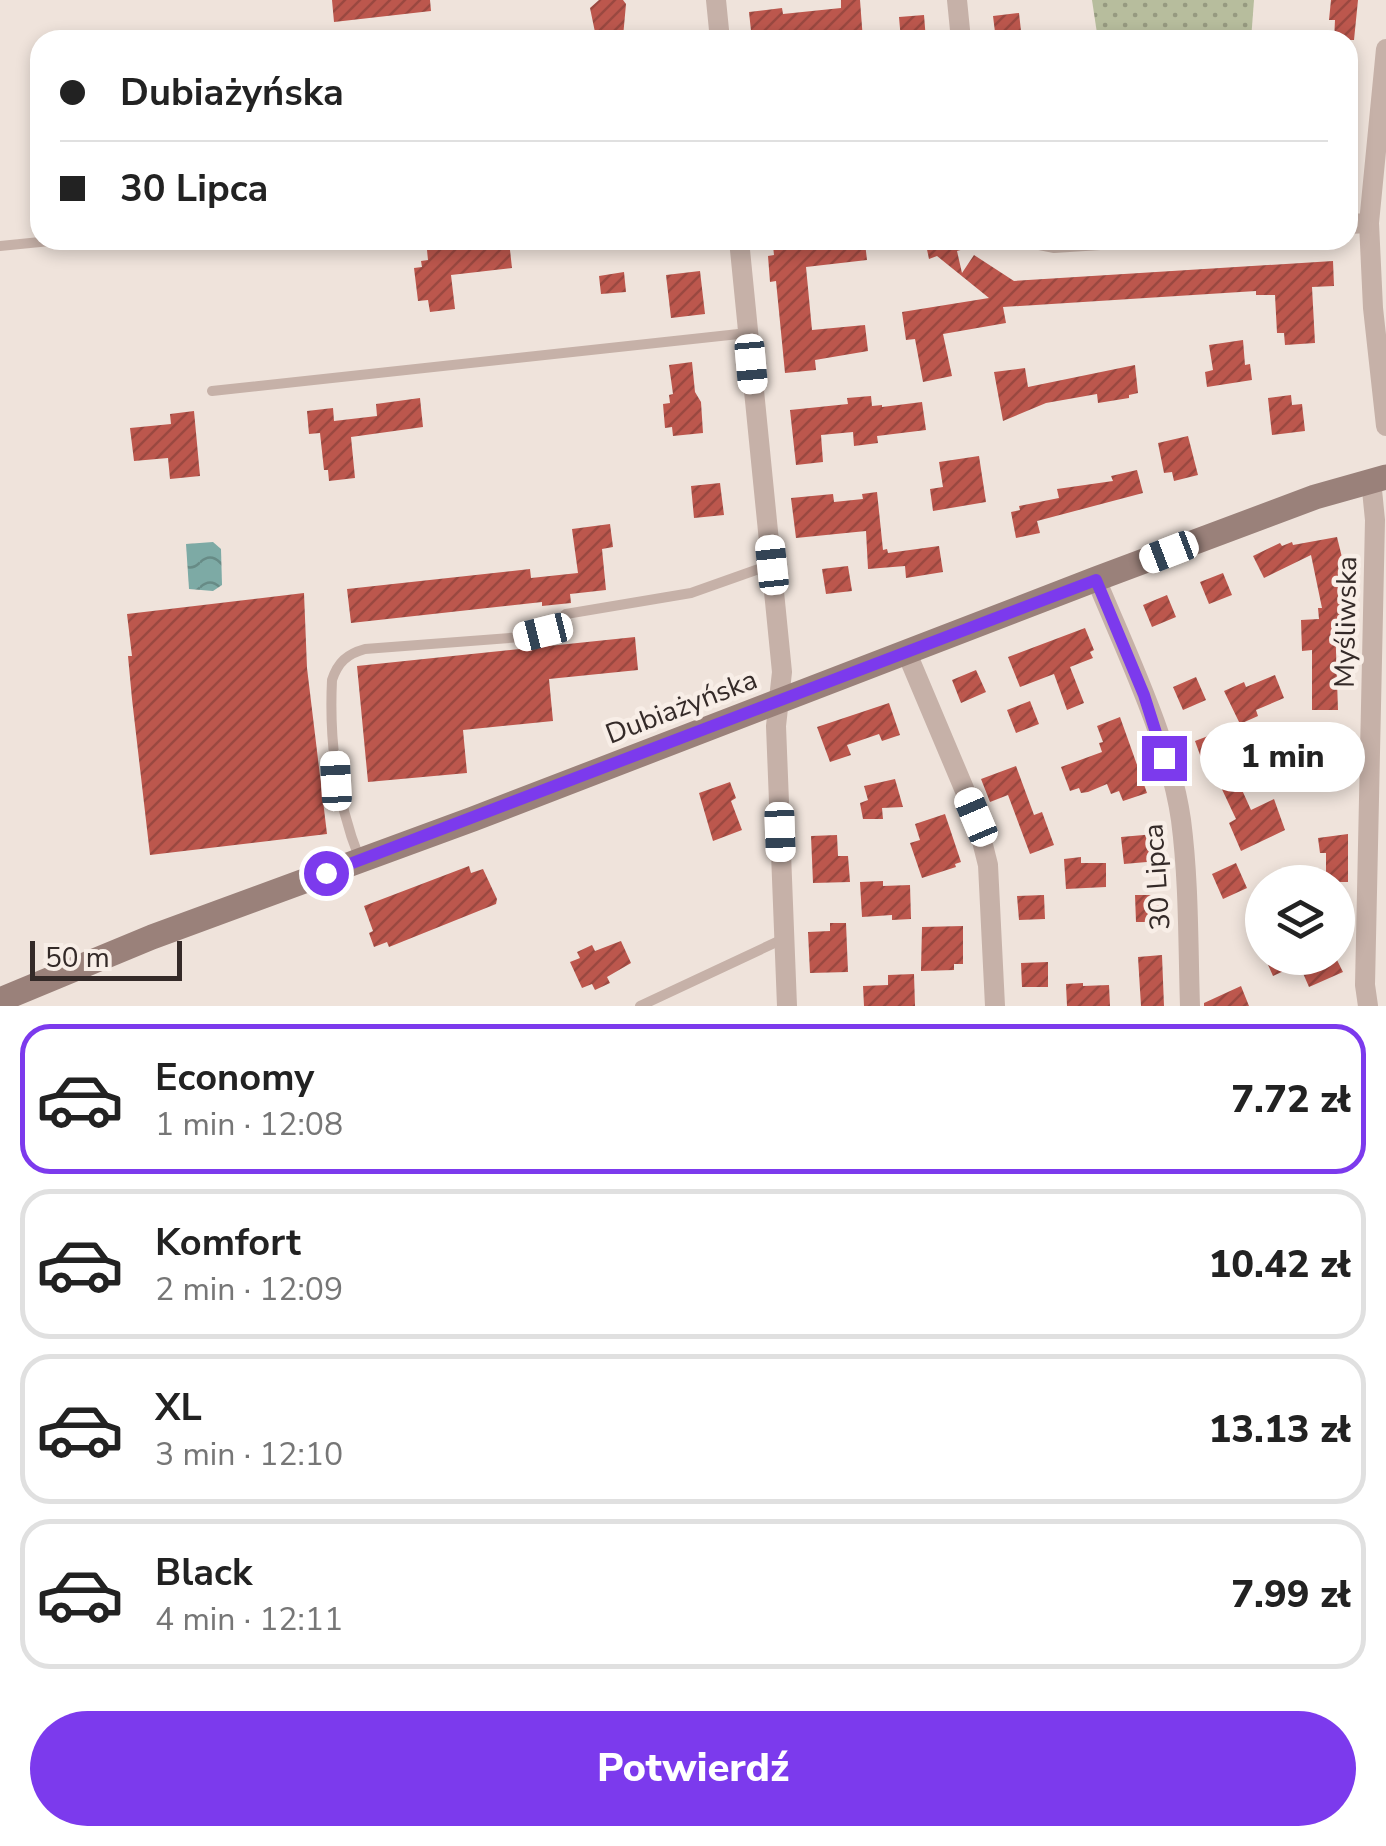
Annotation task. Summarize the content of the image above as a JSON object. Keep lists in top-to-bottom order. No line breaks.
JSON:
{"streets":{"street":["Myśliwska","Dubiażyńska","30 Lipca"]},"crossings":[["Myśliwska","Dubiażyńska"],["Dubiażyńska","30 Lipca"]],"scale_bar":"50 m","page":{"banner":["Dubiażyńska","30 Lipca"],"bubble":"1 min","scale":"50 m","list":[{"name":"Economy","note":"1 min · 12:08","value":"7.72 zł"},{"name":"Komfort","note":"2 min · 12:09","value":"10.42 zł"},{"name":"XL","note":"3 min · 12:10","value":"13.13 zł"},{"name":"Black","note":"4 min · 12:11","value":"7.99 zł"}],"buttons":"Potwierdź"}}
